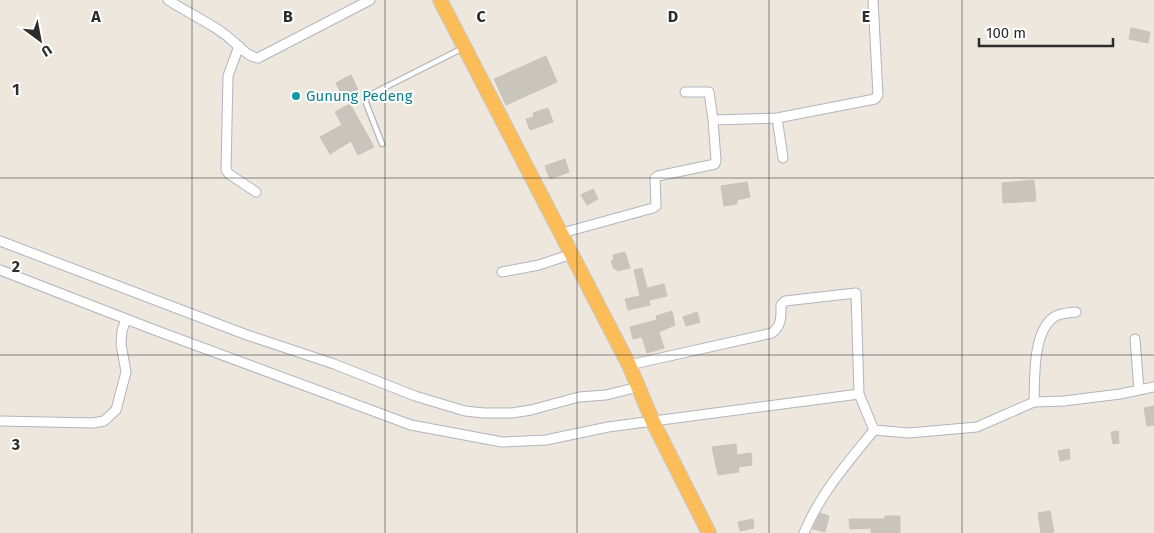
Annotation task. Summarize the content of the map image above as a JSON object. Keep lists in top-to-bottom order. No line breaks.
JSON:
{"places":["Gunung Pedeng"],"scale_bar":"100 m","north":"bottom right","grid":{"columns":["A","B","C","D","E"],"rows":["1","2","3"]}}
